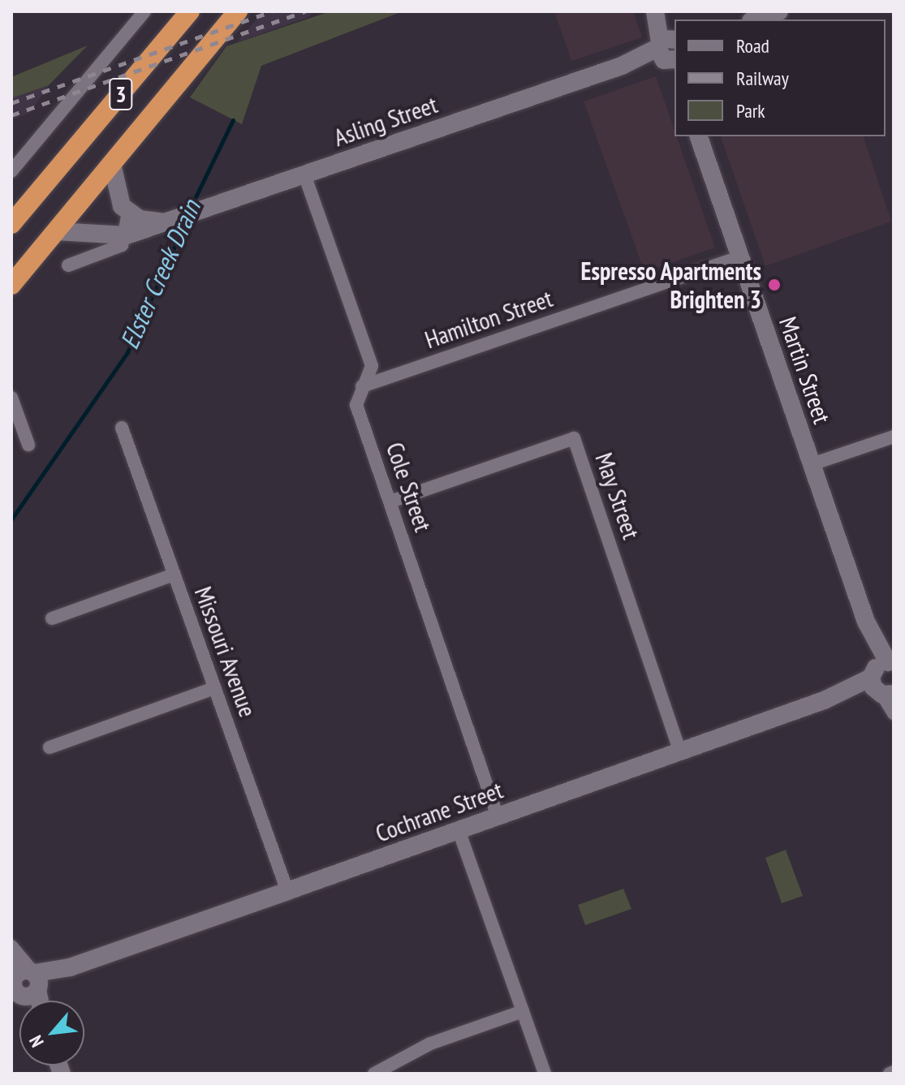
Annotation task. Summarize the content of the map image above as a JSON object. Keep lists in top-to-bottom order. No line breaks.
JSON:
{"streets":{"highway":["3"],"street":["Asling Street","Hamilton Street","Martin Street","Cole Street","May Street","Missouri Avenue","Cochrane Street"]},"crossings":[["3","Asling Street"],["Asling Street","Cole Street"],["Hamilton Street","Martin Street"],["Hamilton Street","Cole Street"],["Martin Street","Cochrane Street"],["Cole Street","May Street"],["Cole Street","Cochrane Street"],["May Street","Cochrane Street"],["Missouri Avenue","Cochrane Street"]],"water":["Elster Creek Drain"],"places":["Espresso Apartments Brighten 3"],"legend":["Road","Railway","Park"],"north":"bottom left"}
